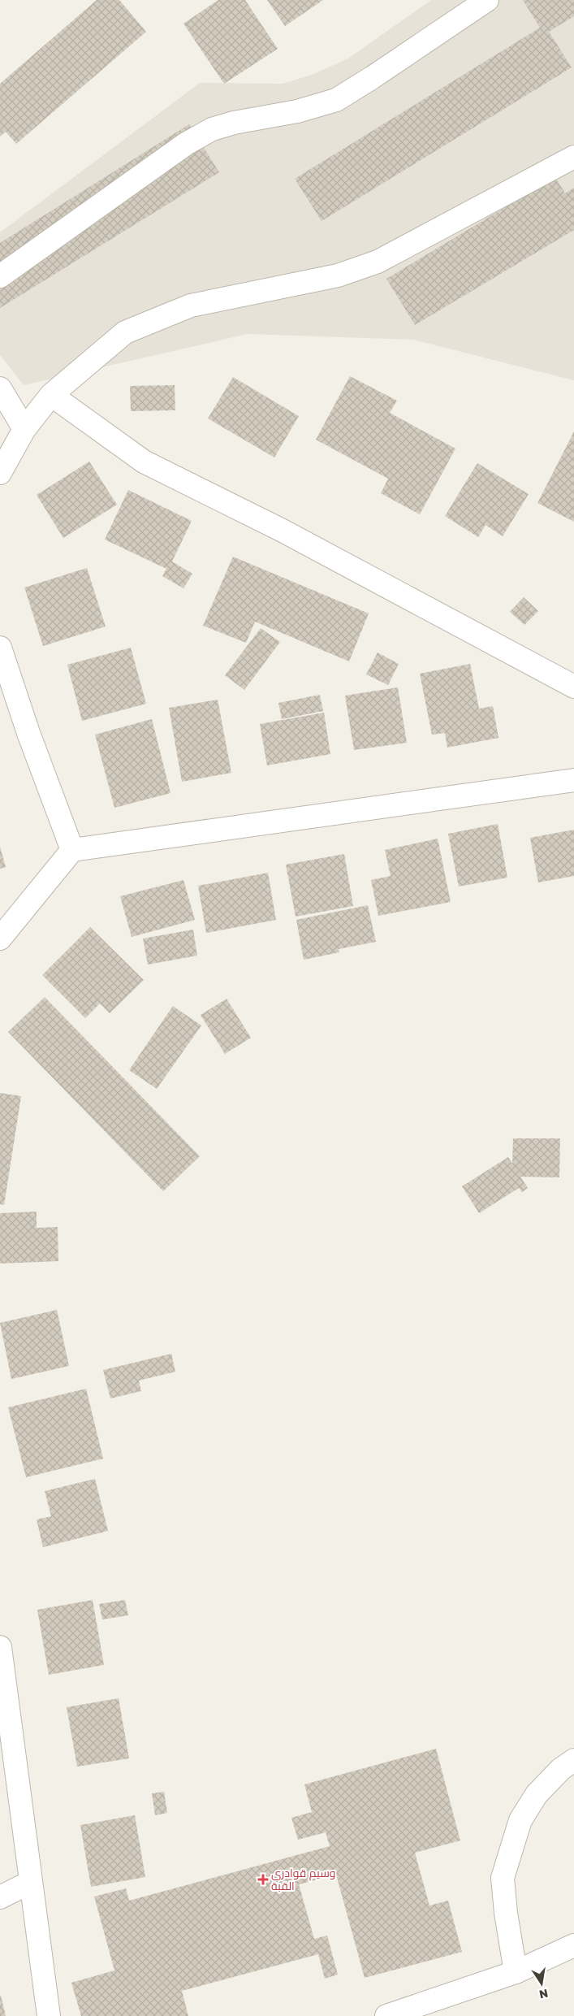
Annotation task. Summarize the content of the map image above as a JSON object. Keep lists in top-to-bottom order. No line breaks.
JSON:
{"places":{"health":["وسيم قوادري القبة"]},"north":"bottom"}
